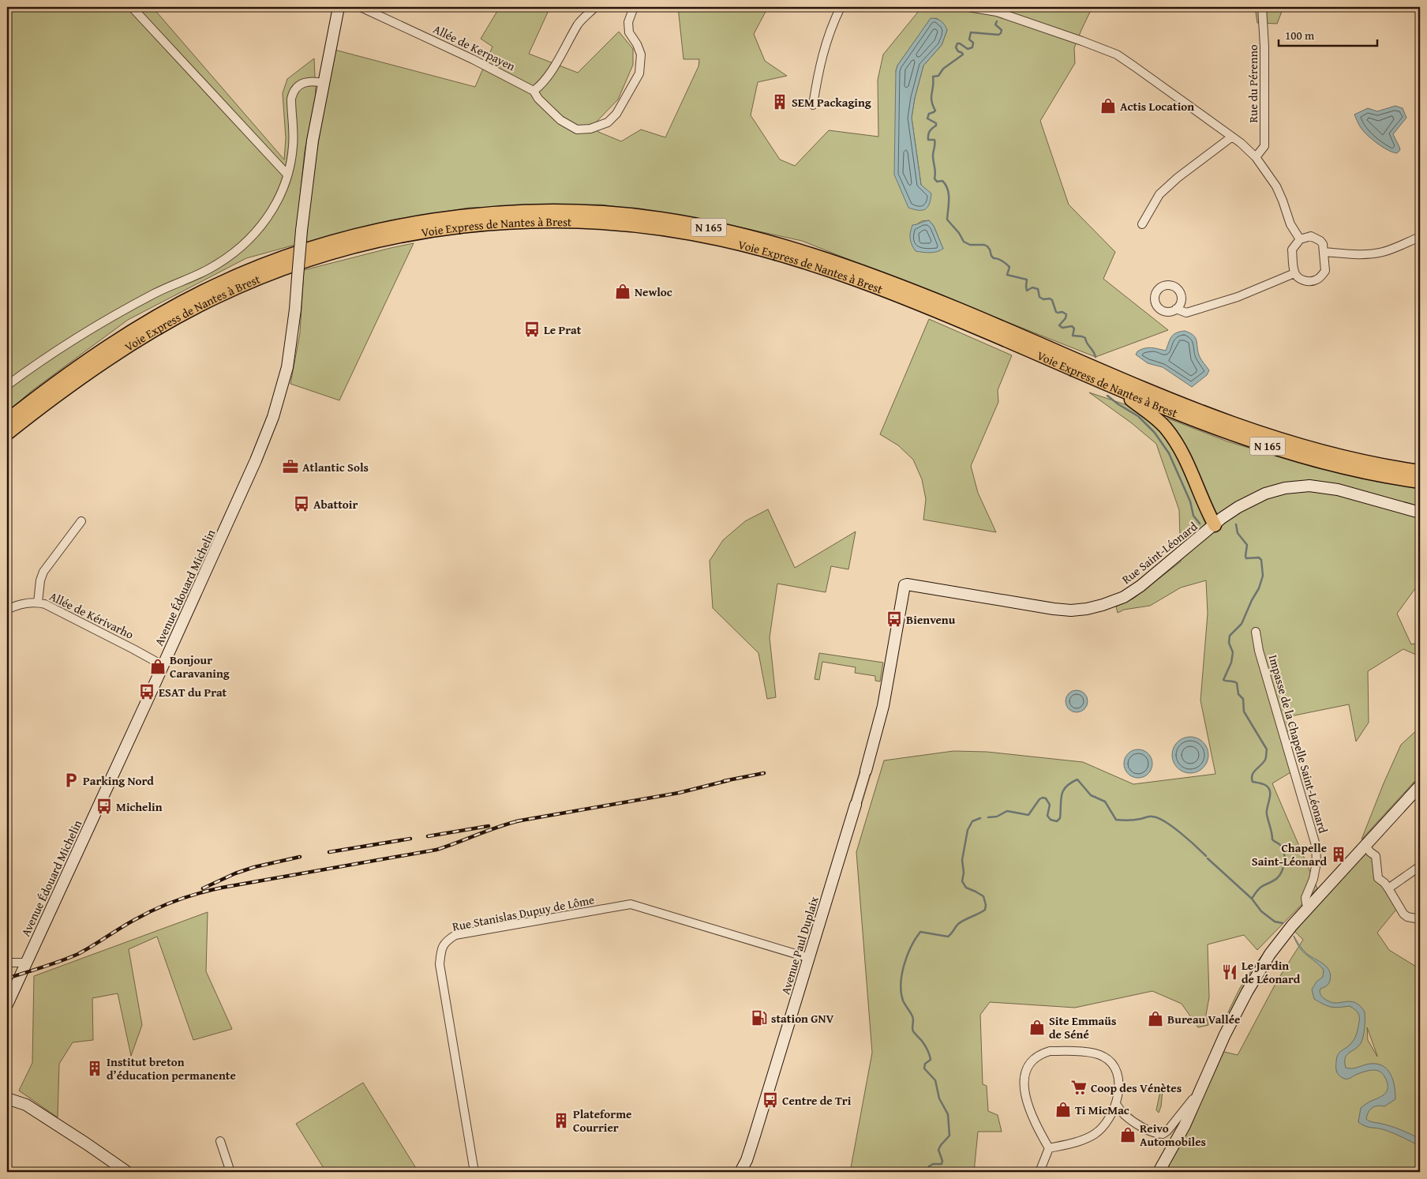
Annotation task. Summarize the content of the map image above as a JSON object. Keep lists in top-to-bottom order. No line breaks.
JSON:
{"streets":{"highway":["Voie Express de Nantes à Brest","N 165"],"main road":["Rue Saint-Léonard","Avenue Édouard Michelin","Avenue Paul Duplaix"],"street":["Allée de Kerpayen","Rue du Pérenno","Allée de Kérivarho","Impasse de la Chapelle Saint-Léonard","Rue Stanislas Dupuy de Lôme"]},"crossings":[["Rue Saint-Léonard","Avenue Paul Duplaix"],["Avenue Édouard Michelin","Allée de Kérivarho"],["Rue Stanislas Dupuy de Lôme","Avenue Paul Duplaix"]],"places":{"building":["SEM Packaging","Chapelle Saint-Léonard","Institut breton d’éducation permanente","Plateforme Courrier"],"shop":["Actis Location","Newloc","Bonjour Caravaning","Bureau Vallée","Site Emmaüs de Séné","Ti MicMac","Reivo Automobiles"],"bus stop":["Le Prat","Abattoir","Bienvenu","ESAT du Prat","Michelin","Centre de Tri"],"office":["Atlantic Sols"],"parking":["Parking Nord"],"restaurant":["Le Jardin de Léonard"],"fuel station":["station GNV"],"supermarket":["Coop des Vénètes"]},"scale_bar":"100 m"}
